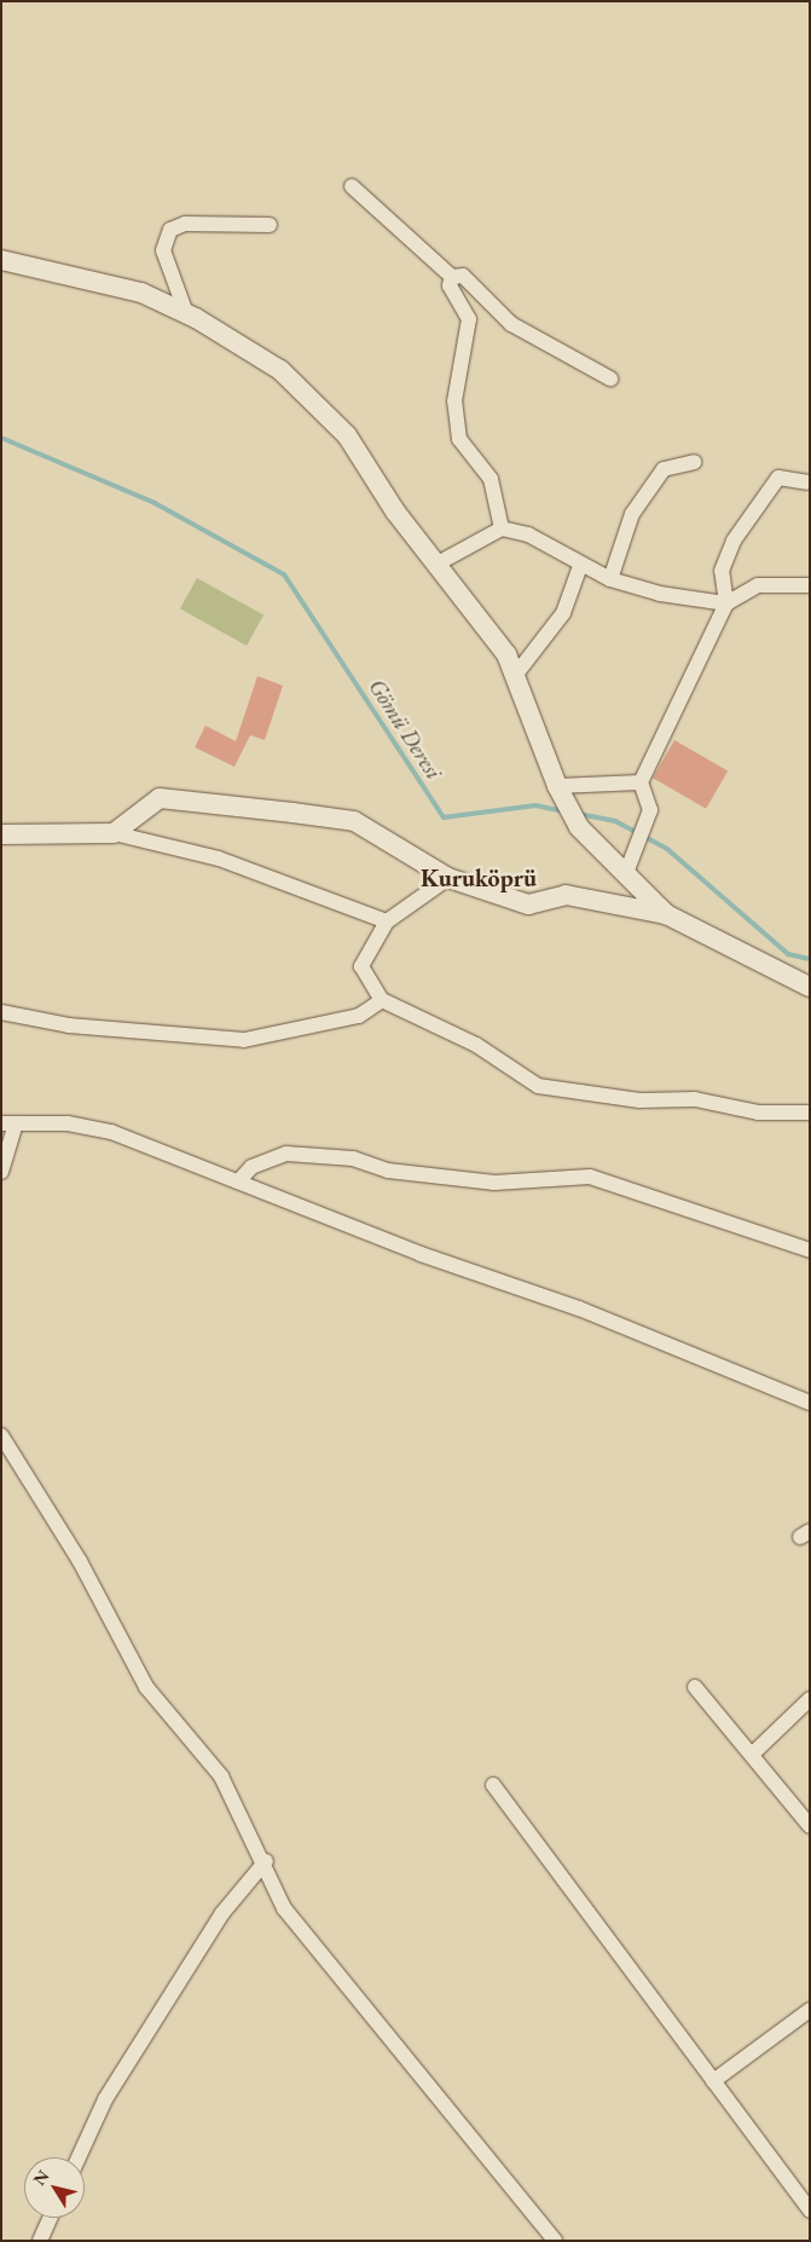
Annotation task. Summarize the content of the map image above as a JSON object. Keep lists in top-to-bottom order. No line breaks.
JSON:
{"districts":["Kuruköprü"],"water":["Gömü Deresi"],"north":"top left"}
